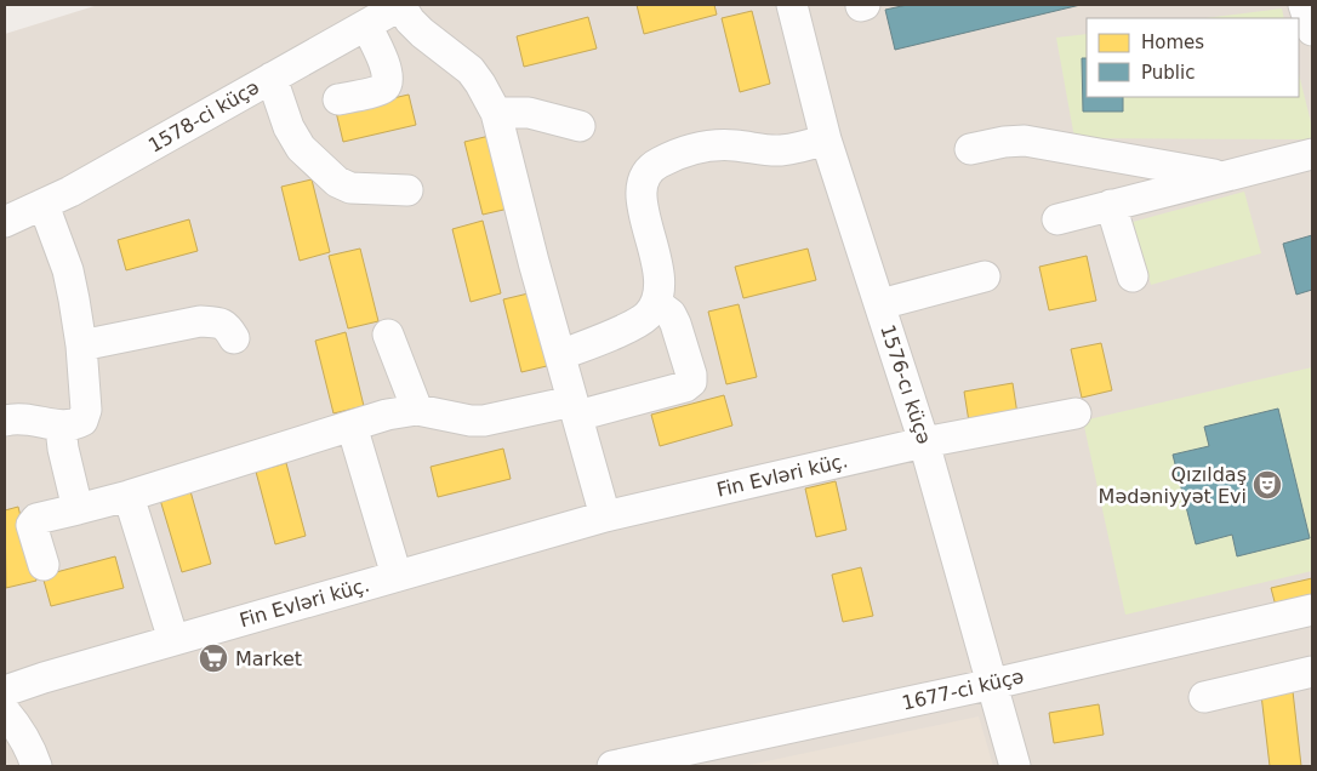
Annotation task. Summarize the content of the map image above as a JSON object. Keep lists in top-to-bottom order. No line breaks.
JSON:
{"streets":{"street":["1578-ci küçə","1576-cı küçə","Fin Evləri küç.","1677-ci küçə"]},"crossings":[["1576-cı küçə","Fin Evləri küç."],["1576-cı küçə","1677-ci küçə"]],"places":{"theatre":["Qızıldaş Mədəniyyət Evi"],"supermarket":["Market"]},"legend":["Homes","Public"]}
